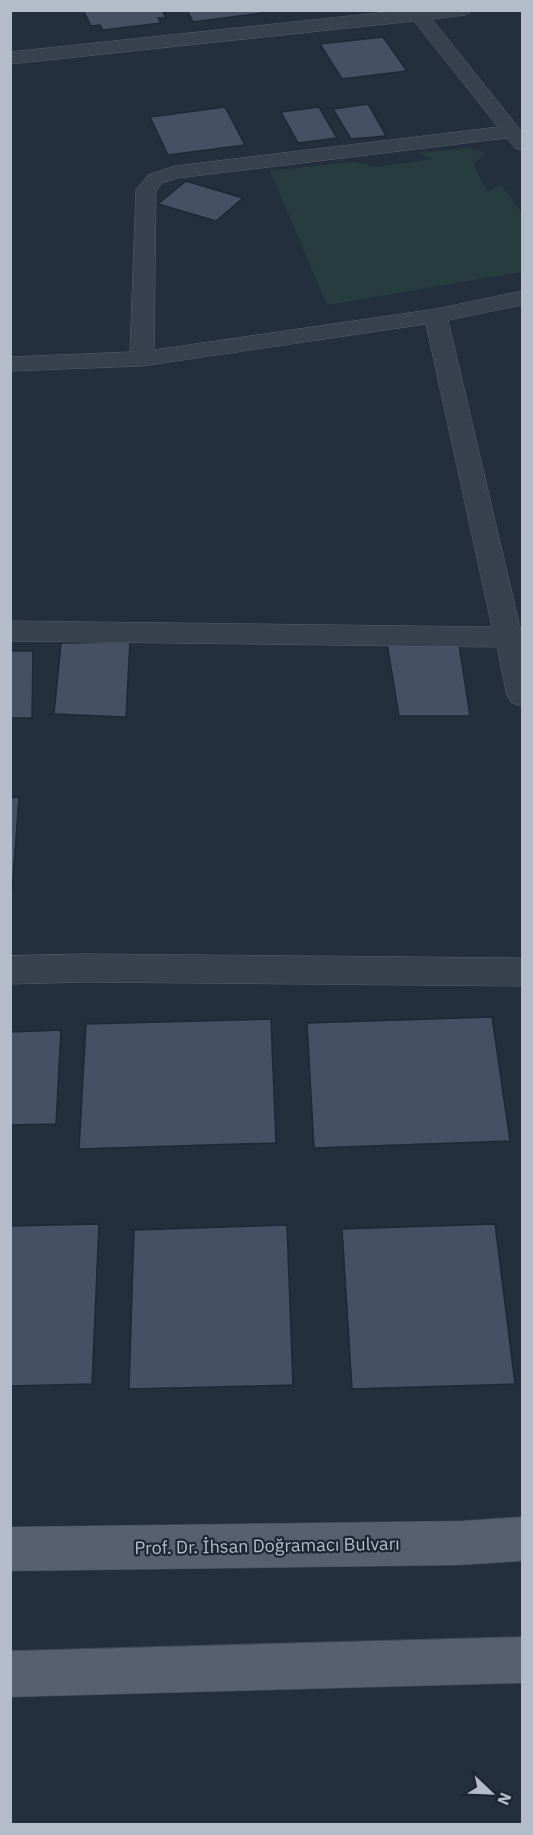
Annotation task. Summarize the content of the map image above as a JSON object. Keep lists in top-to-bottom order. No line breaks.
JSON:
{"streets":{"main road":["Prof. Dr. İhsan Doğramacı Bulvarı"]},"north":"bottom right"}
